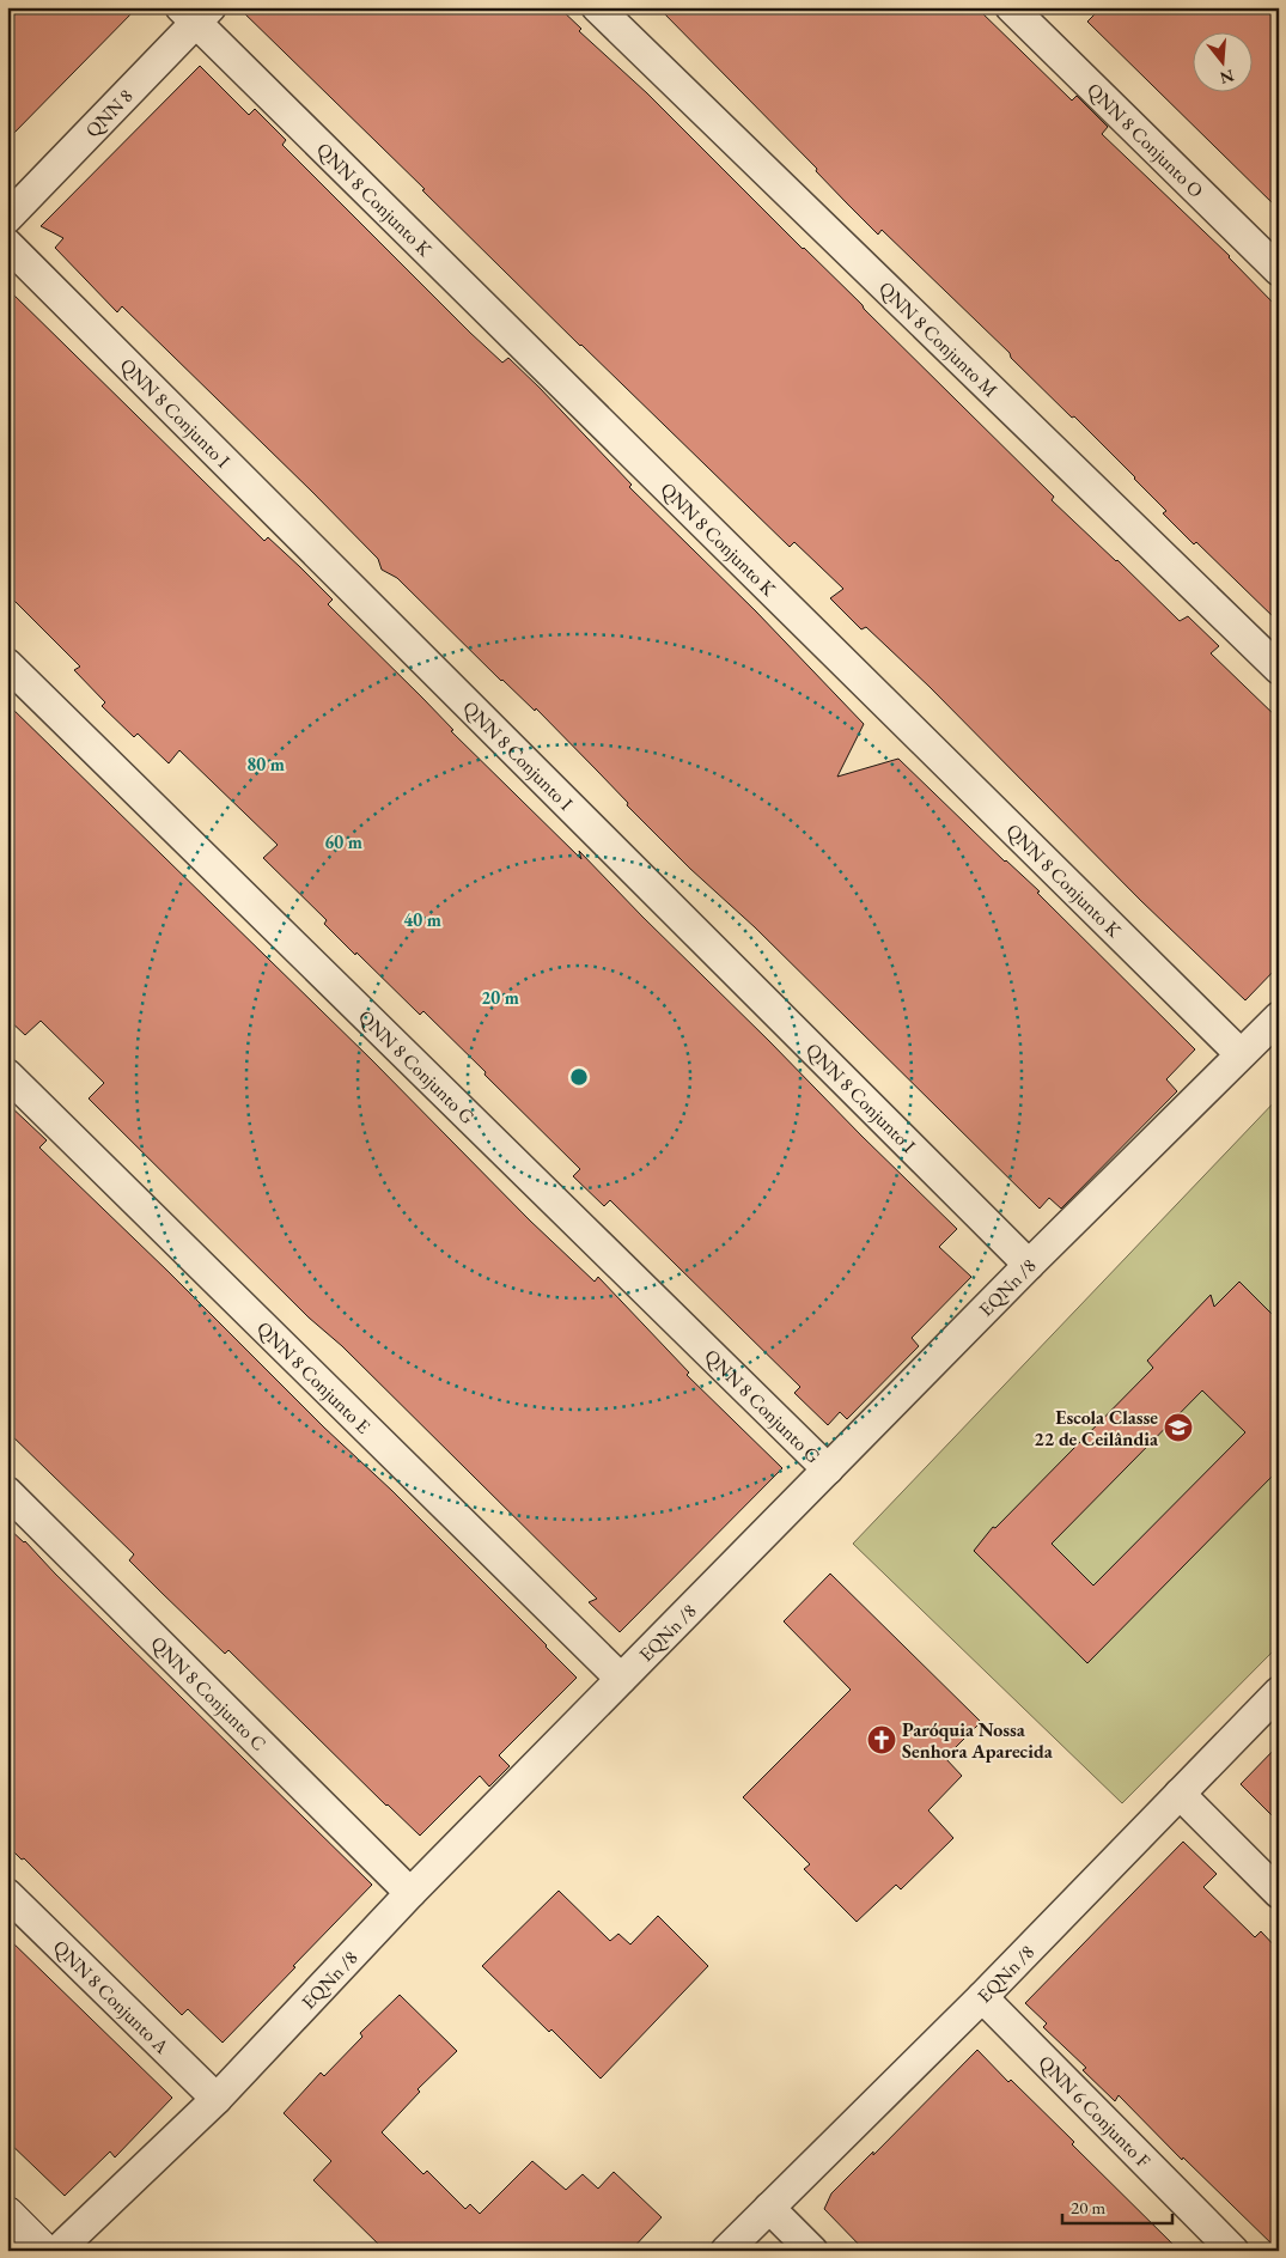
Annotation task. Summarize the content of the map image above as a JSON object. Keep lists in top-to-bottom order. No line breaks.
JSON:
{"streets":{"street":["QNN 8","QNN 8 Conjunto O","QNN 8 Conjunto K","QNN 8 Conjunto M","QNN 8 Conjunto I","QNN 8 Conjunto G","EQNn /8","QNN 8 Conjunto E","QNN 8 Conjunto C","QNN 8 Conjunto A","QNN 6 Conjunto F"]},"crossings":[["QNN 8","QNN 8 Conjunto K"],["QNN 8 Conjunto K","EQNn /8"],["QNN 8 Conjunto I","EQNn /8"],["QNN 8 Conjunto G","EQNn /8"],["EQNn /8","QNN 8 Conjunto E"],["EQNn /8","QNN 8 Conjunto C"],["EQNn /8","QNN 8 Conjunto A"],["EQNn /8","QNN 6 Conjunto F"]],"places":{"school or university":["Escola Classe 22 de Ceilândia"],"church":["Paróquia Nossa Senhora Aparecida"]},"scale_bar":"20 m","north":"bottom","rings":["80 m","60 m","40 m","20 m"]}
